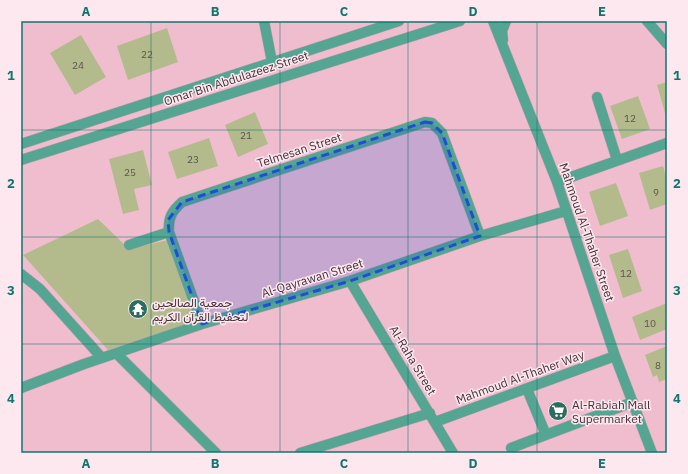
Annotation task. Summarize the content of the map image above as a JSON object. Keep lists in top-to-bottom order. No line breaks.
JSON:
{"streets":{"street":["Omar Bin Abdulazeez Street","Telmesan Street","Mahmoud Al-Thaher Street","Al-Qayrawan Street","Al-Raha Street","Mahmoud Al-Thaher Way"]},"crossings":[["Telmesan Street","Al-Qayrawan Street"],["Mahmoud Al-Thaher Street","Al-Qayrawan Street"],["Mahmoud Al-Thaher Street","Mahmoud Al-Thaher Way"],["Al-Qayrawan Street","Al-Raha Street"],["Al-Raha Street","Mahmoud Al-Thaher Way"]],"places":{"temple":["جمعية الصالحين لتحفيظ القرآن الكريم"],"supermarket":["Al-Rabiah Mall Supermarket"]},"house_numbers":["22","24","12","21","23","25","9","12","10","8"],"grid":{"columns":["A","B","C","D","E"],"rows":["1","2","3","4"]}}
